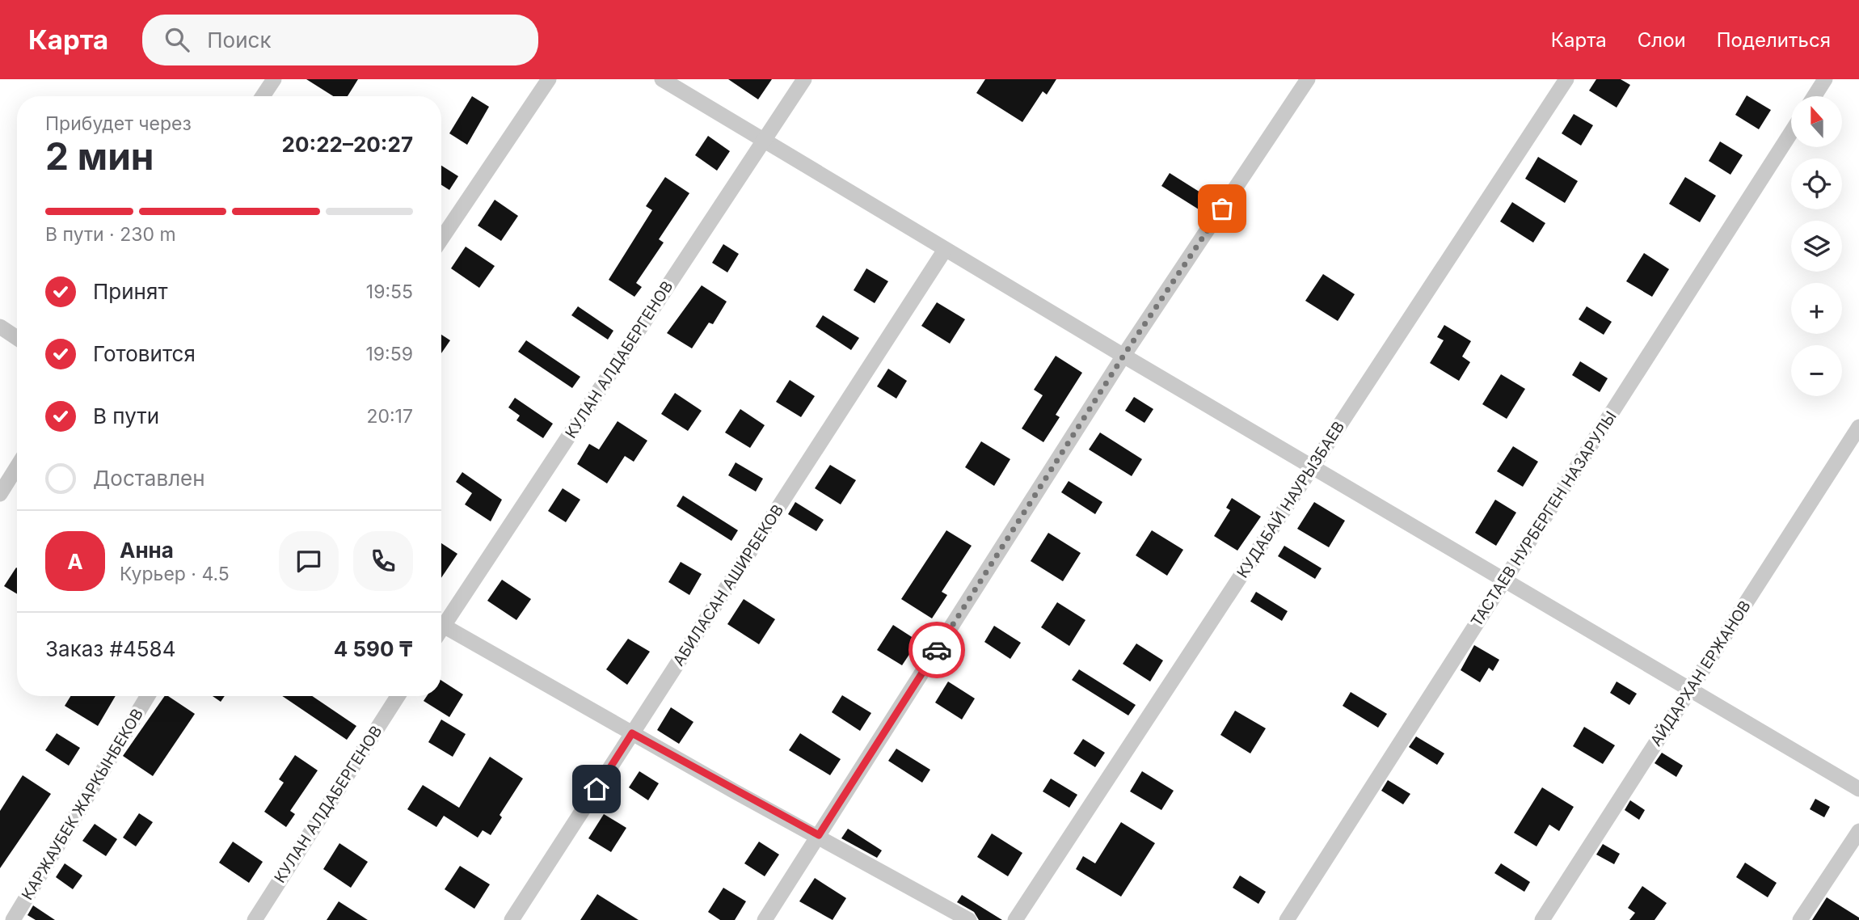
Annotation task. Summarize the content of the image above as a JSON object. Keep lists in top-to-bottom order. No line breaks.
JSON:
{"streets":{"street":["КУЛАН АЛДАБЕРГЕНОВ","КУДАБАЙ НАУРЫЗБАЕВ","ТАСТАЕВ НУРБЕРГЕН НАЗАРУЛЫ","АБИЛАСАН АШИРБЕКОВ","АЙДАРХАН ЕРЖАНОВ","КАРЖАУБЕК ЖАРКЫНБЕКОВ"]},"north":"top","page":{"header":"Карта","search":"Поиск","nav":["Карта","Слои","Поделиться"],"map_buttons":["+","−"],"heading":["2 мин","Прибудет через","20:22–20:27"],"panel":["Анна","Курьер · 4.5","Заказ #4584","4 590 ₸"],"bar":"В пути · 230 m","list":[["Принят","19:55"],["Готовится","19:59"],["В пути","20:17"],"Доставлен"],"round":"А"}}
